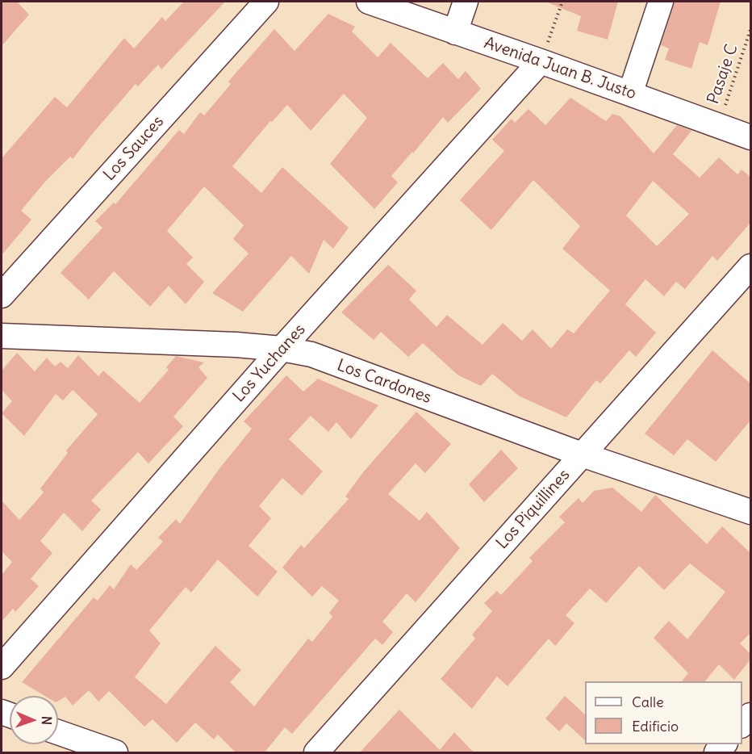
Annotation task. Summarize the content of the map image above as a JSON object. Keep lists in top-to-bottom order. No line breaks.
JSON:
{"streets":{"street":["Avenida Juan B. Justo","Los Sauces","Los Yuchanes","Los Cardones","Los Piquillines"],"path":["Pasaje C"]},"crossings":[["Avenida Juan B. Justo","Pasaje C"],["Avenida Juan B. Justo","Los Yuchanes"],["Los Yuchanes","Los Cardones"],["Los Cardones","Los Piquillines"]],"legend":["Calle","Edificio"],"north":"right"}
